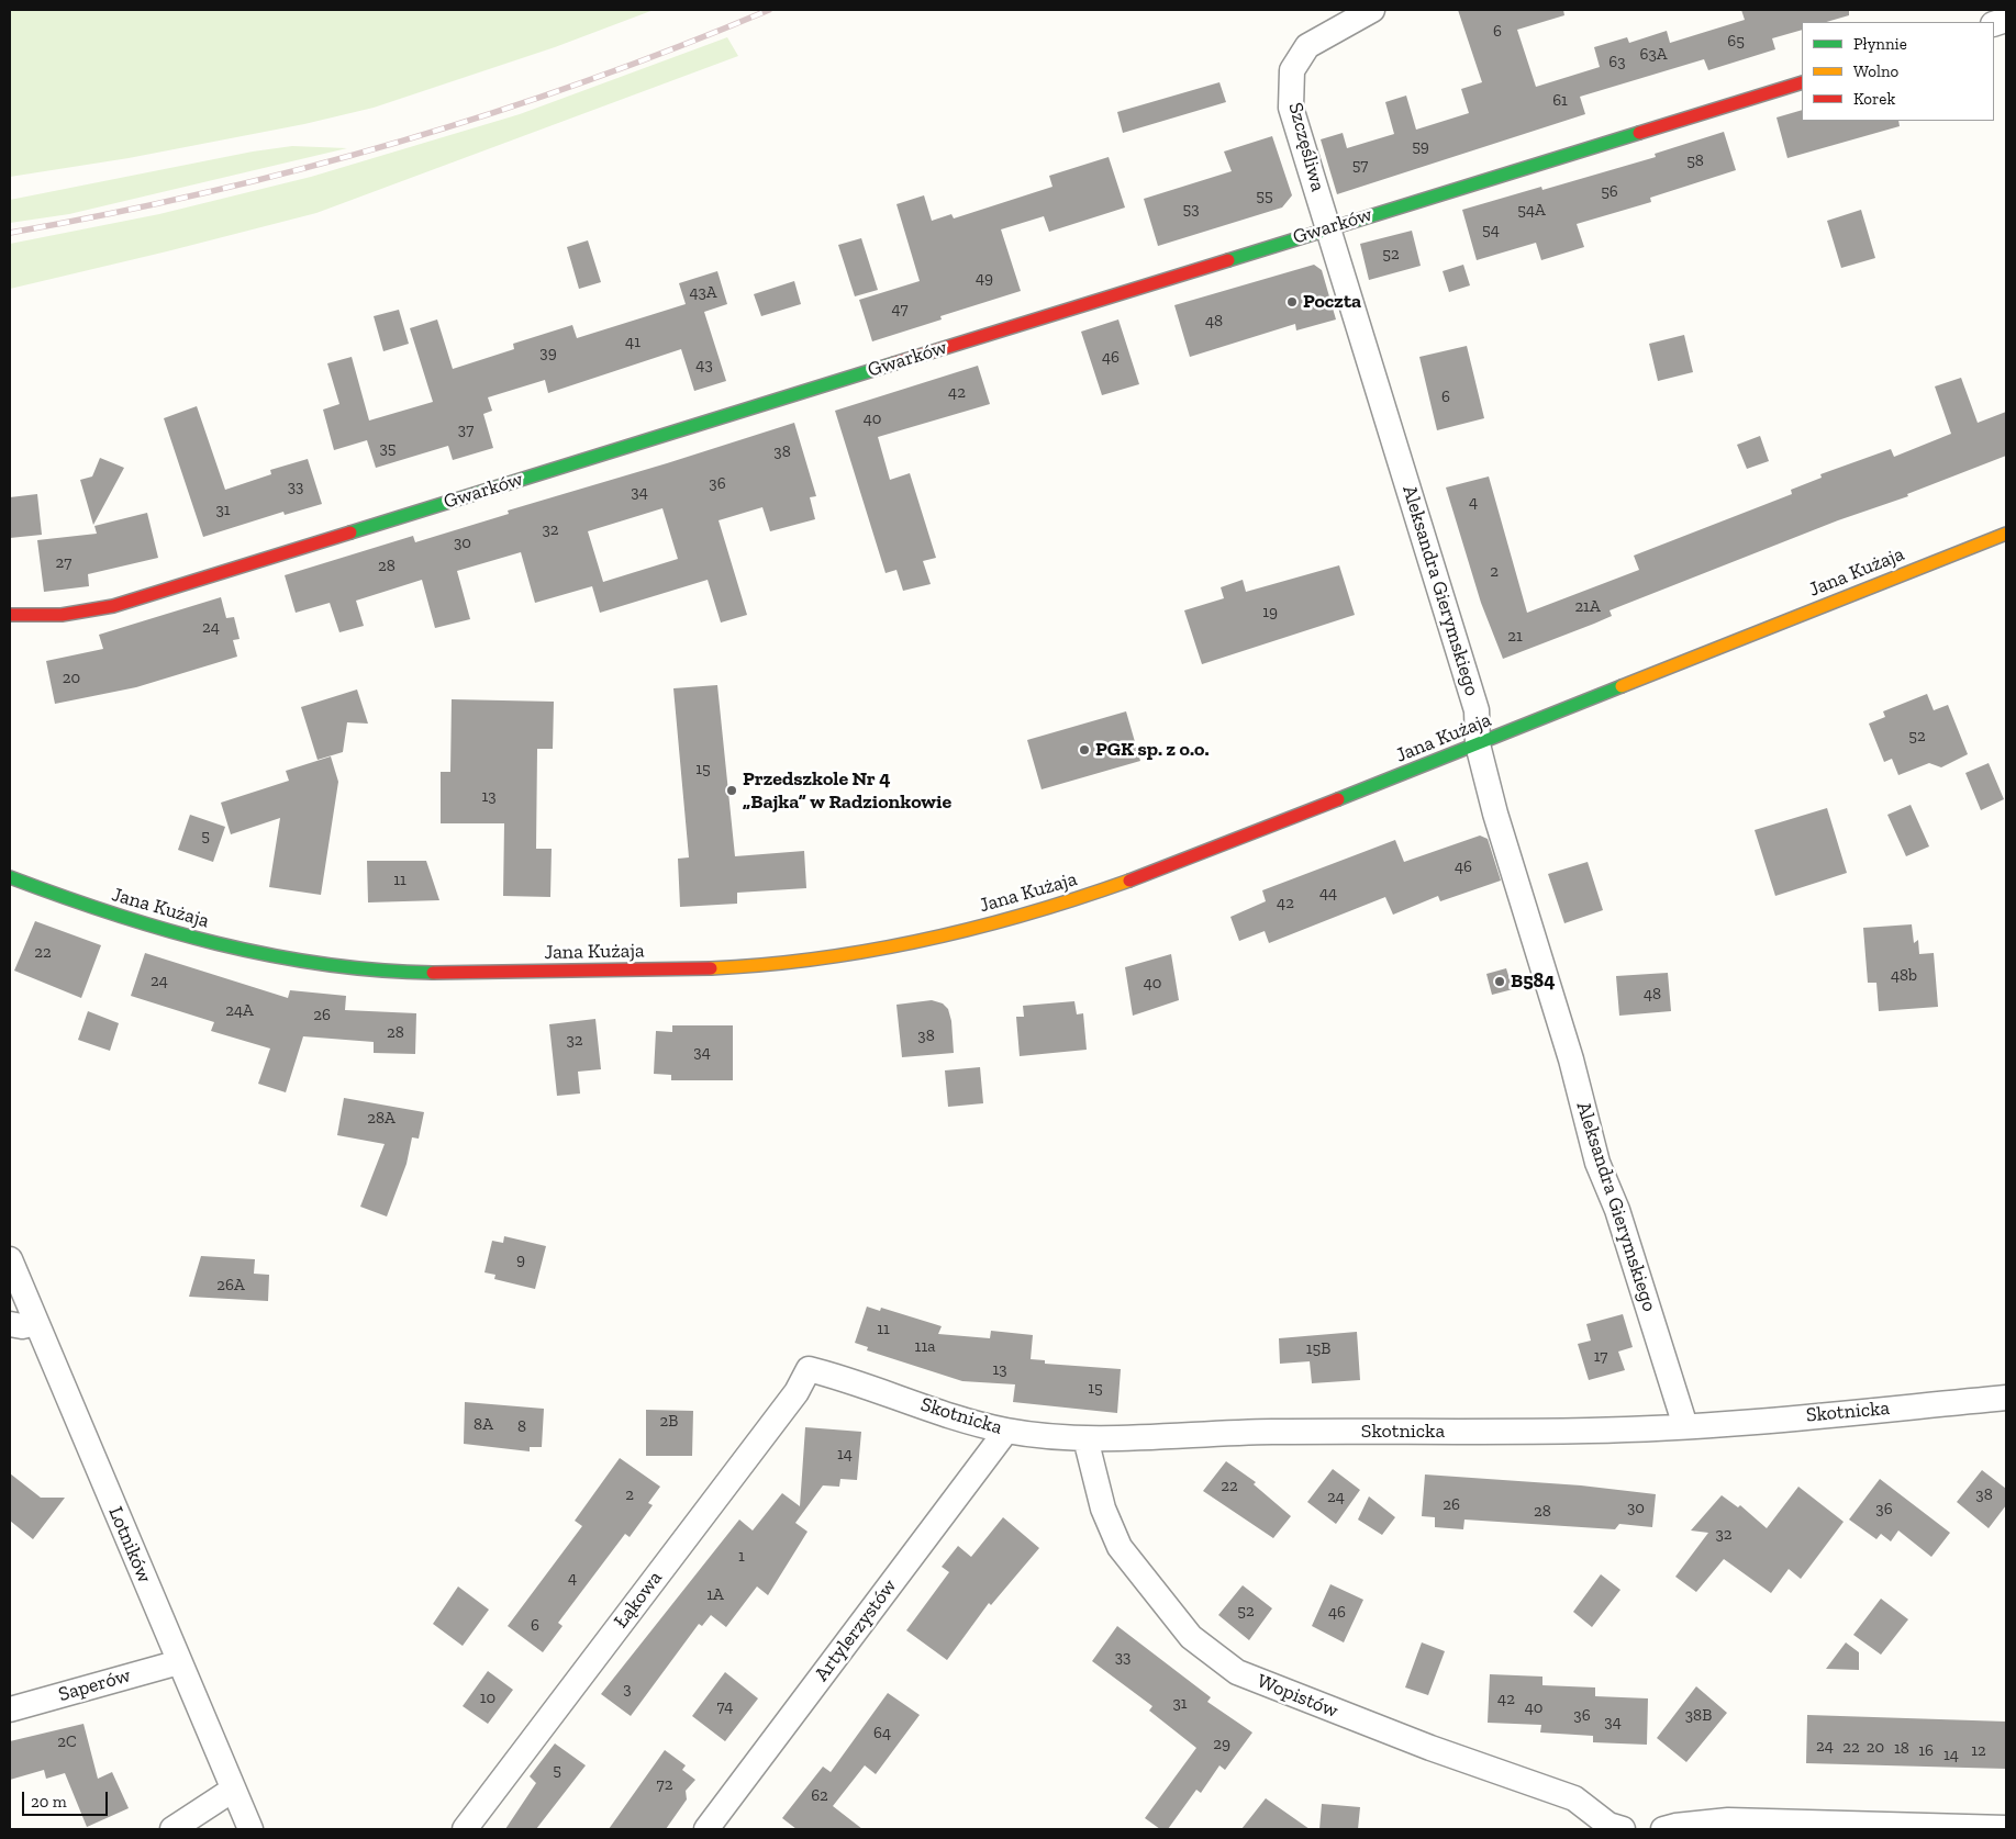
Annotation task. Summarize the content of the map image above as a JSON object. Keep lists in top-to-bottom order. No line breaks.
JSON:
{"streets":{"street":["Szczęśliwa","Gwarków","Jana Kużaja","Aleksandra Gierymskiego","Skotnicka","Lotników","Łąkowa","Artylerzystów","Saperów","Wopistów"]},"crossings":[["Szczęśliwa","Gwarków"],["Szczęśliwa","Aleksandra Gierymskiego"],["Gwarków","Aleksandra Gierymskiego"],["Jana Kużaja","Aleksandra Gierymskiego"],["Aleksandra Gierymskiego","Skotnicka"],["Skotnicka","Łąkowa"],["Skotnicka","Artylerzystów"],["Skotnicka","Wopistów"],["Lotników","Saperów"]],"places":["Poczta","PGK sp. z o.o.","Przedszkole Nr 4 „Bajka” w Radzionkowie","B584"],"house_numbers":["6","65","63A","63","61","59","58","57","56","55","53","54A","54","52","49","43A","47","48","41","39","46","43","42","6","40","37","35","38","36","33","34","4","31","32","30","27","28","2","21A","19","24","21","20","52","15","13","5","46","11","44","42","22","48b","24","40","48","24A","26","28","38","32","34","28A","9","26A","11","11a","15B","17","13","15","2B","8A","8","14","22","2","38","24","26","30","36","28","32","1","4","1A","52","46","6","33","3","10","42","31","74","40","36","38B","34","64","2C","29","24","22","20","18","16","12","14","5","72","62"],"legend":["Płynnie","Wolno","Korek"],"scale_bar":"20 m"}
